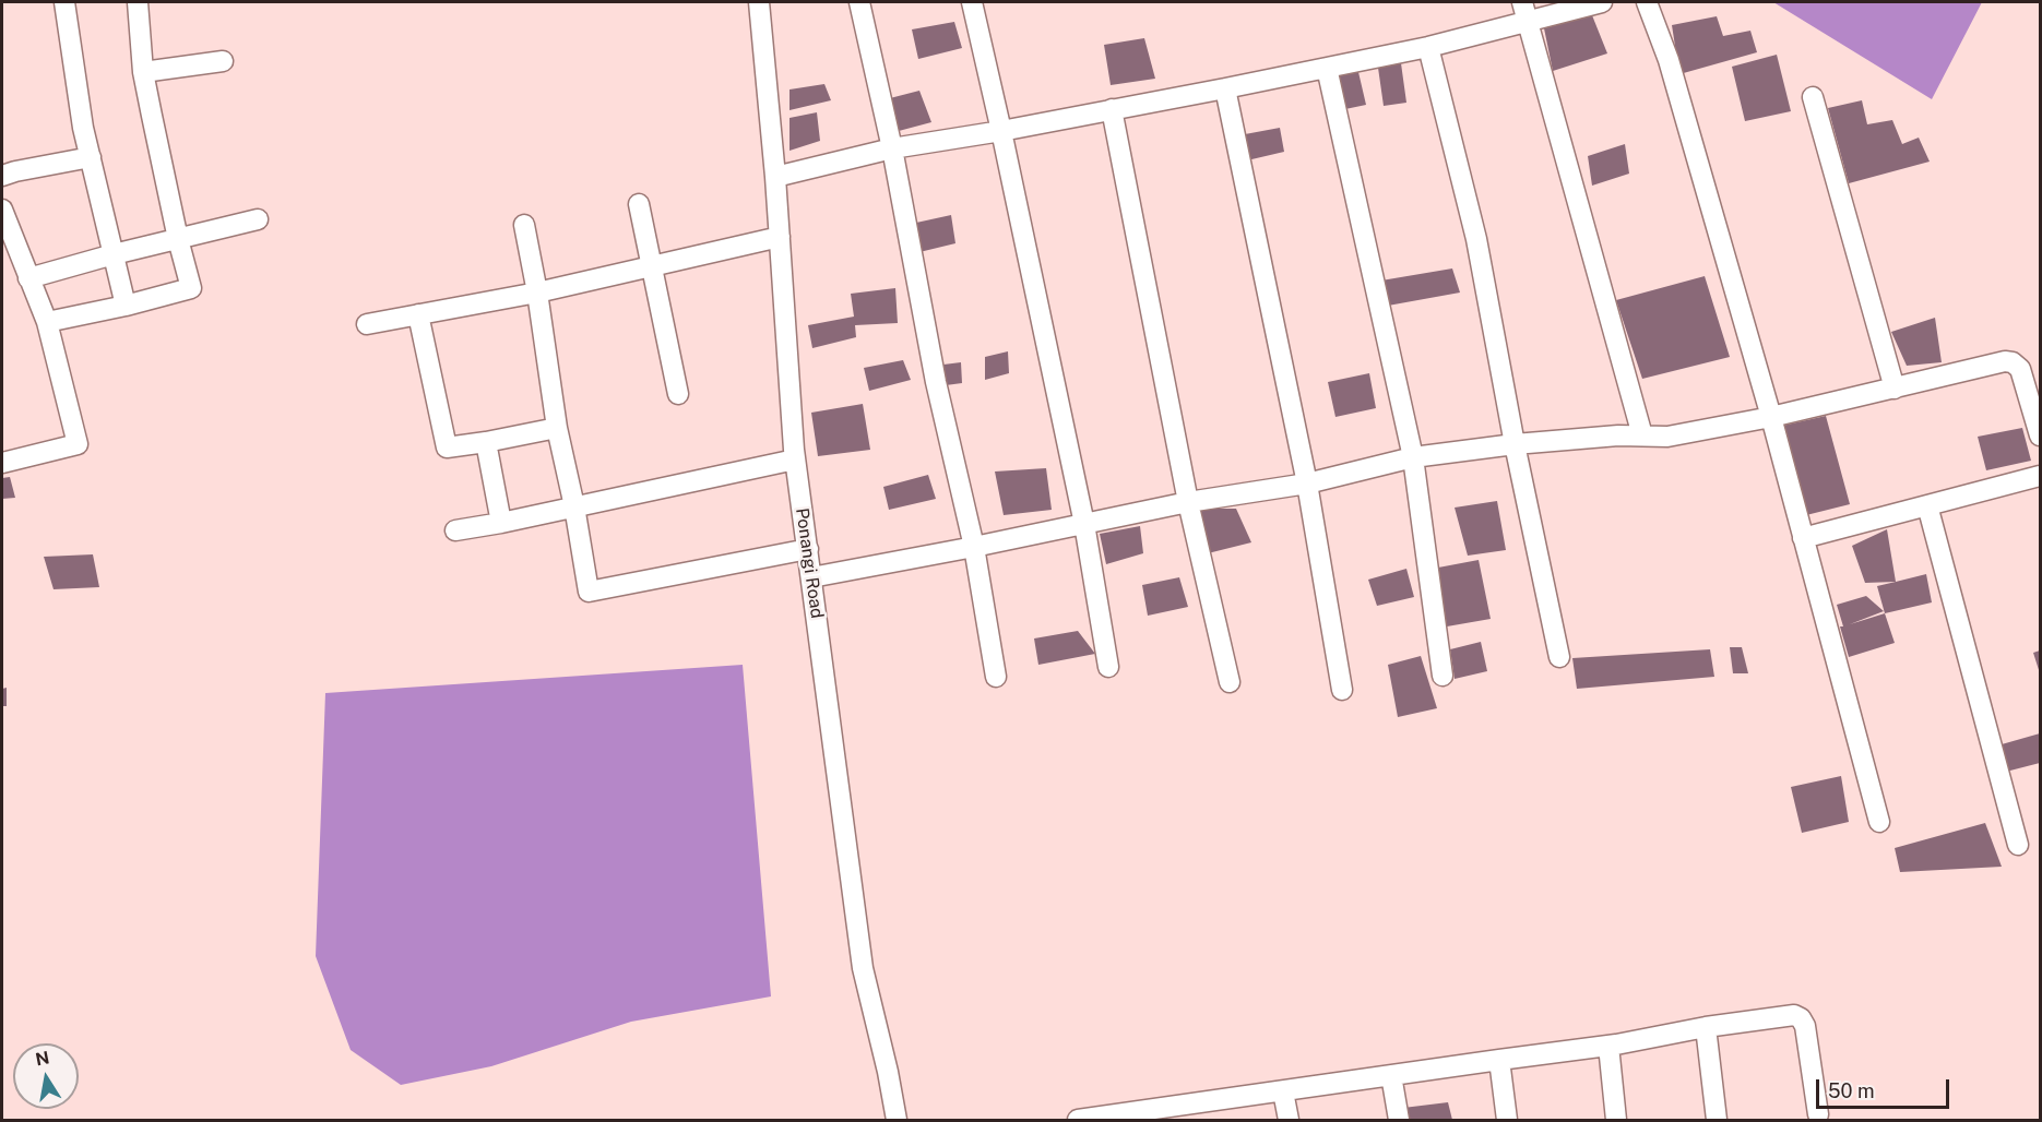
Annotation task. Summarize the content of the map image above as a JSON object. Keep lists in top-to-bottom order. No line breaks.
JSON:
{"streets":{"street":["Ponangi Road"]},"scale_bar":"50 m","north":"top"}
